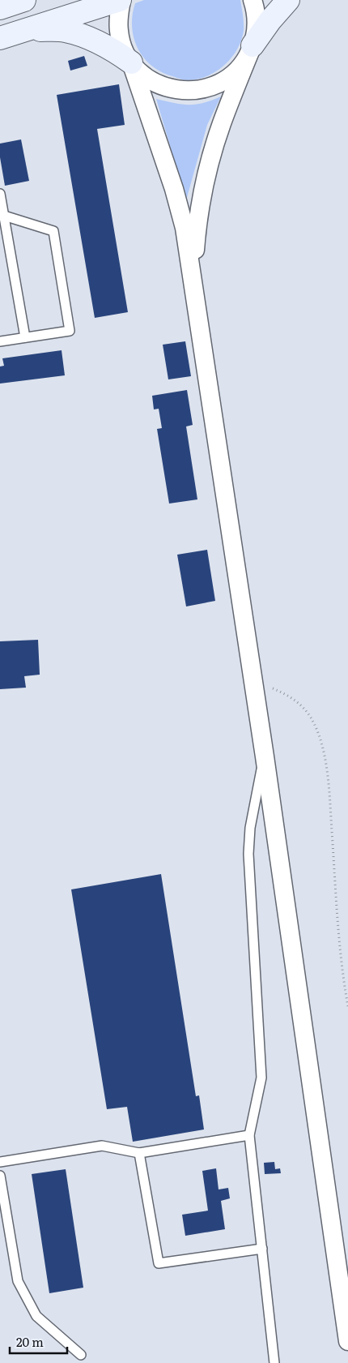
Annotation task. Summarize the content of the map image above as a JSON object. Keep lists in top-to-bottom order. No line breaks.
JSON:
{"scale_bar":"20 m"}
